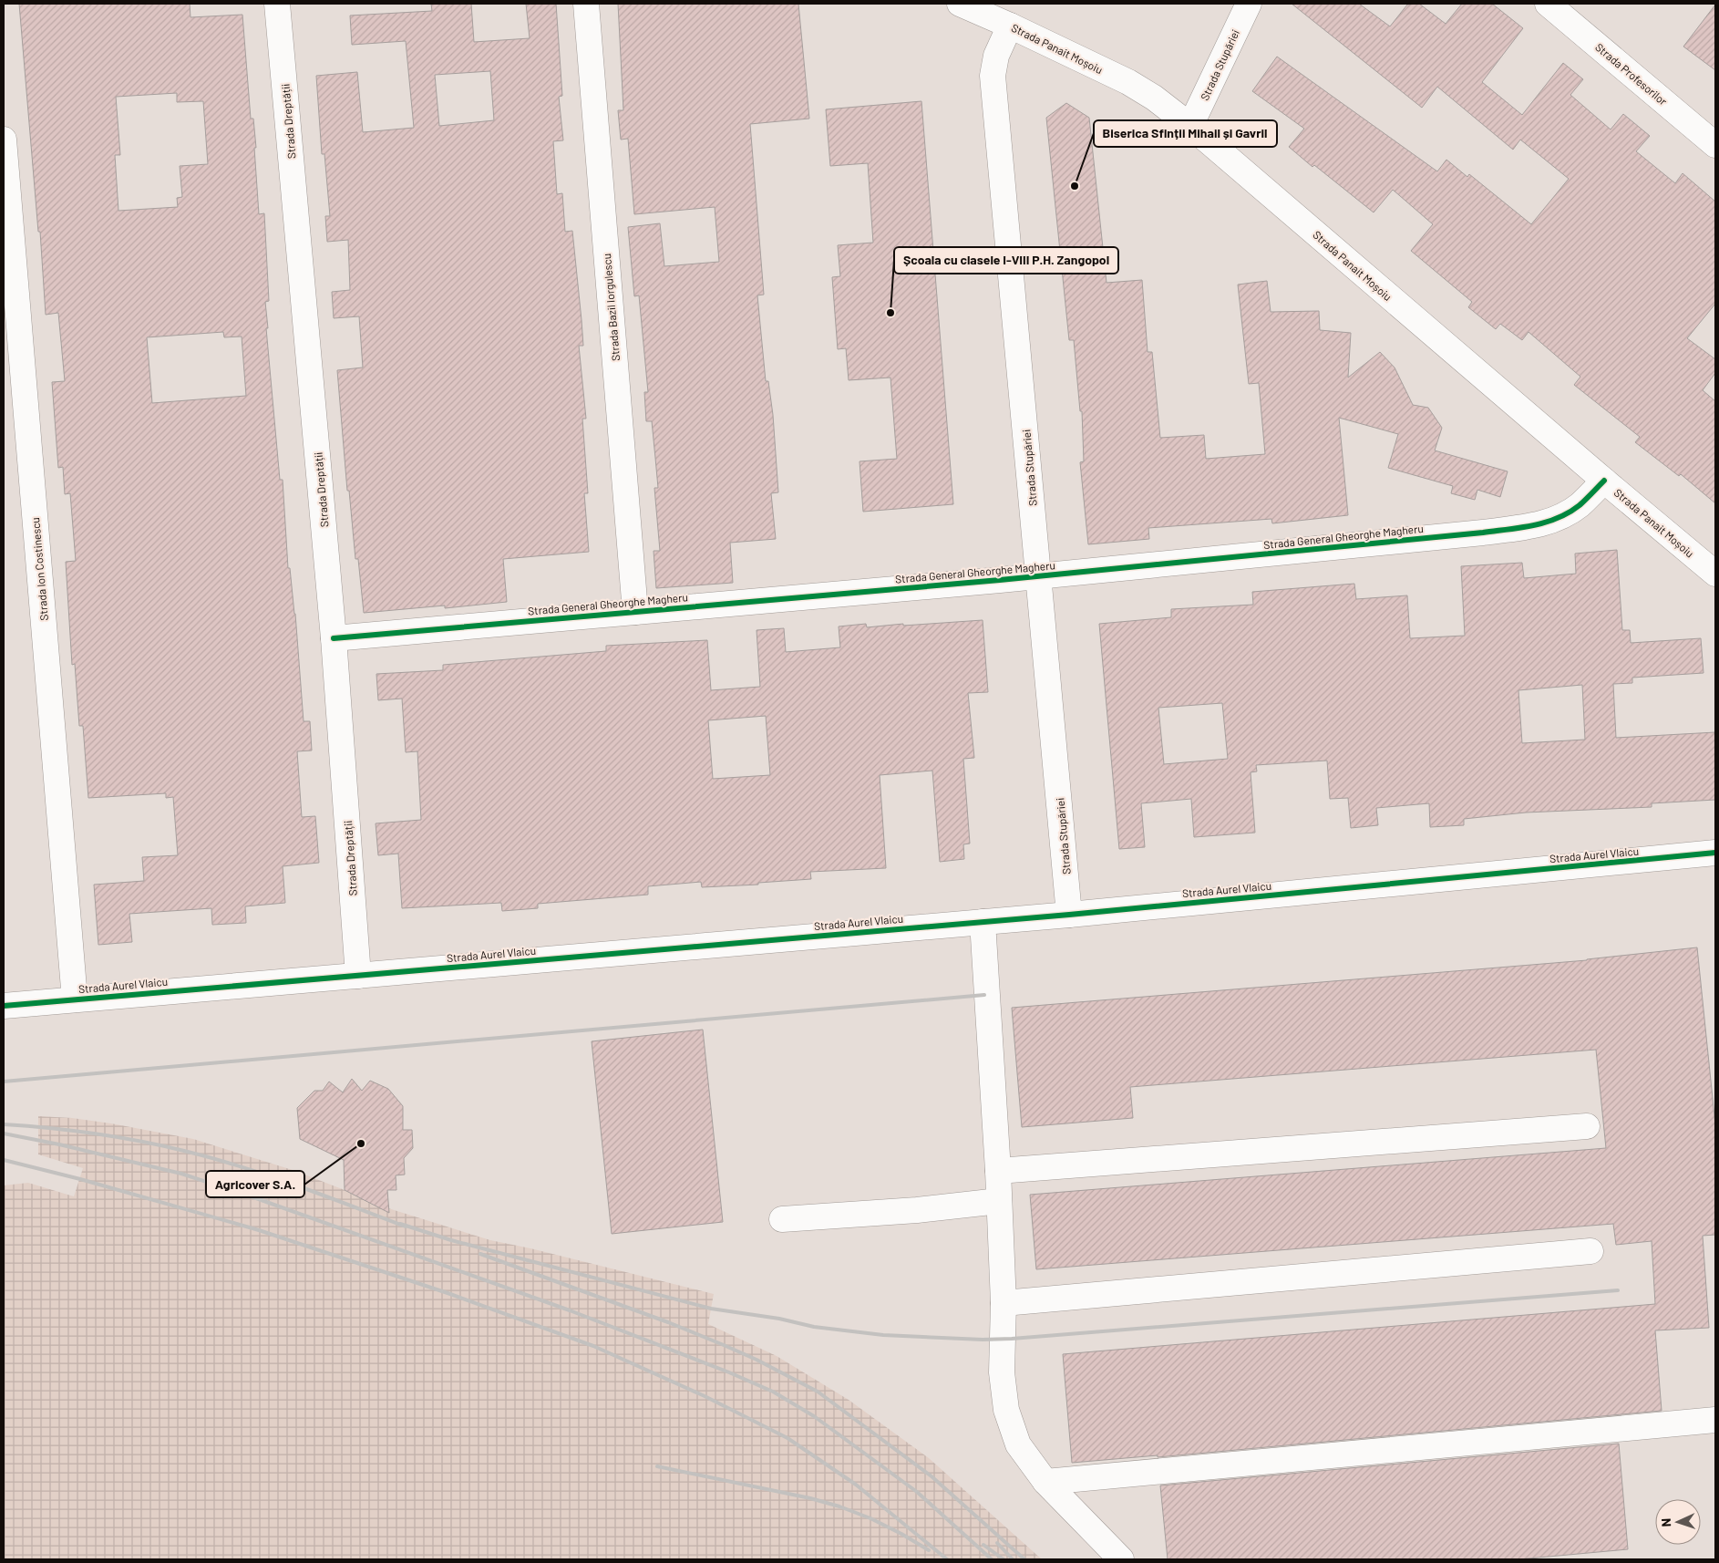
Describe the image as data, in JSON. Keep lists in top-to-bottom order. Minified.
{"streets":{"street":["Strada Panait Moșoiu","Strada Stupăriei","Strada Profesorilor","Strada Dreptății","Strada Bazil Iorgulescu","Strada General Gheorghe Magheru","Strada Ion Costinescu","Strada Aurel Vlaicu"]},"crossings":[["Strada Panait Moșoiu","Strada Stupăriei"],["Strada Panait Moșoiu","Strada General Gheorghe Magheru"],["Strada Stupăriei","Strada General Gheorghe Magheru"],["Strada Stupăriei","Strada Aurel Vlaicu"],["Strada Dreptății","Strada General Gheorghe Magheru"],["Strada Dreptății","Strada Aurel Vlaicu"],["Strada Bazil Iorgulescu","Strada General Gheorghe Magheru"],["Strada Ion Costinescu","Strada Aurel Vlaicu"]],"places":["Biserica Sfinții Mihail și Gavril","Școala cu clasele I-VIII P.H. Zangopol","Agricover S.A."],"north":"left"}
